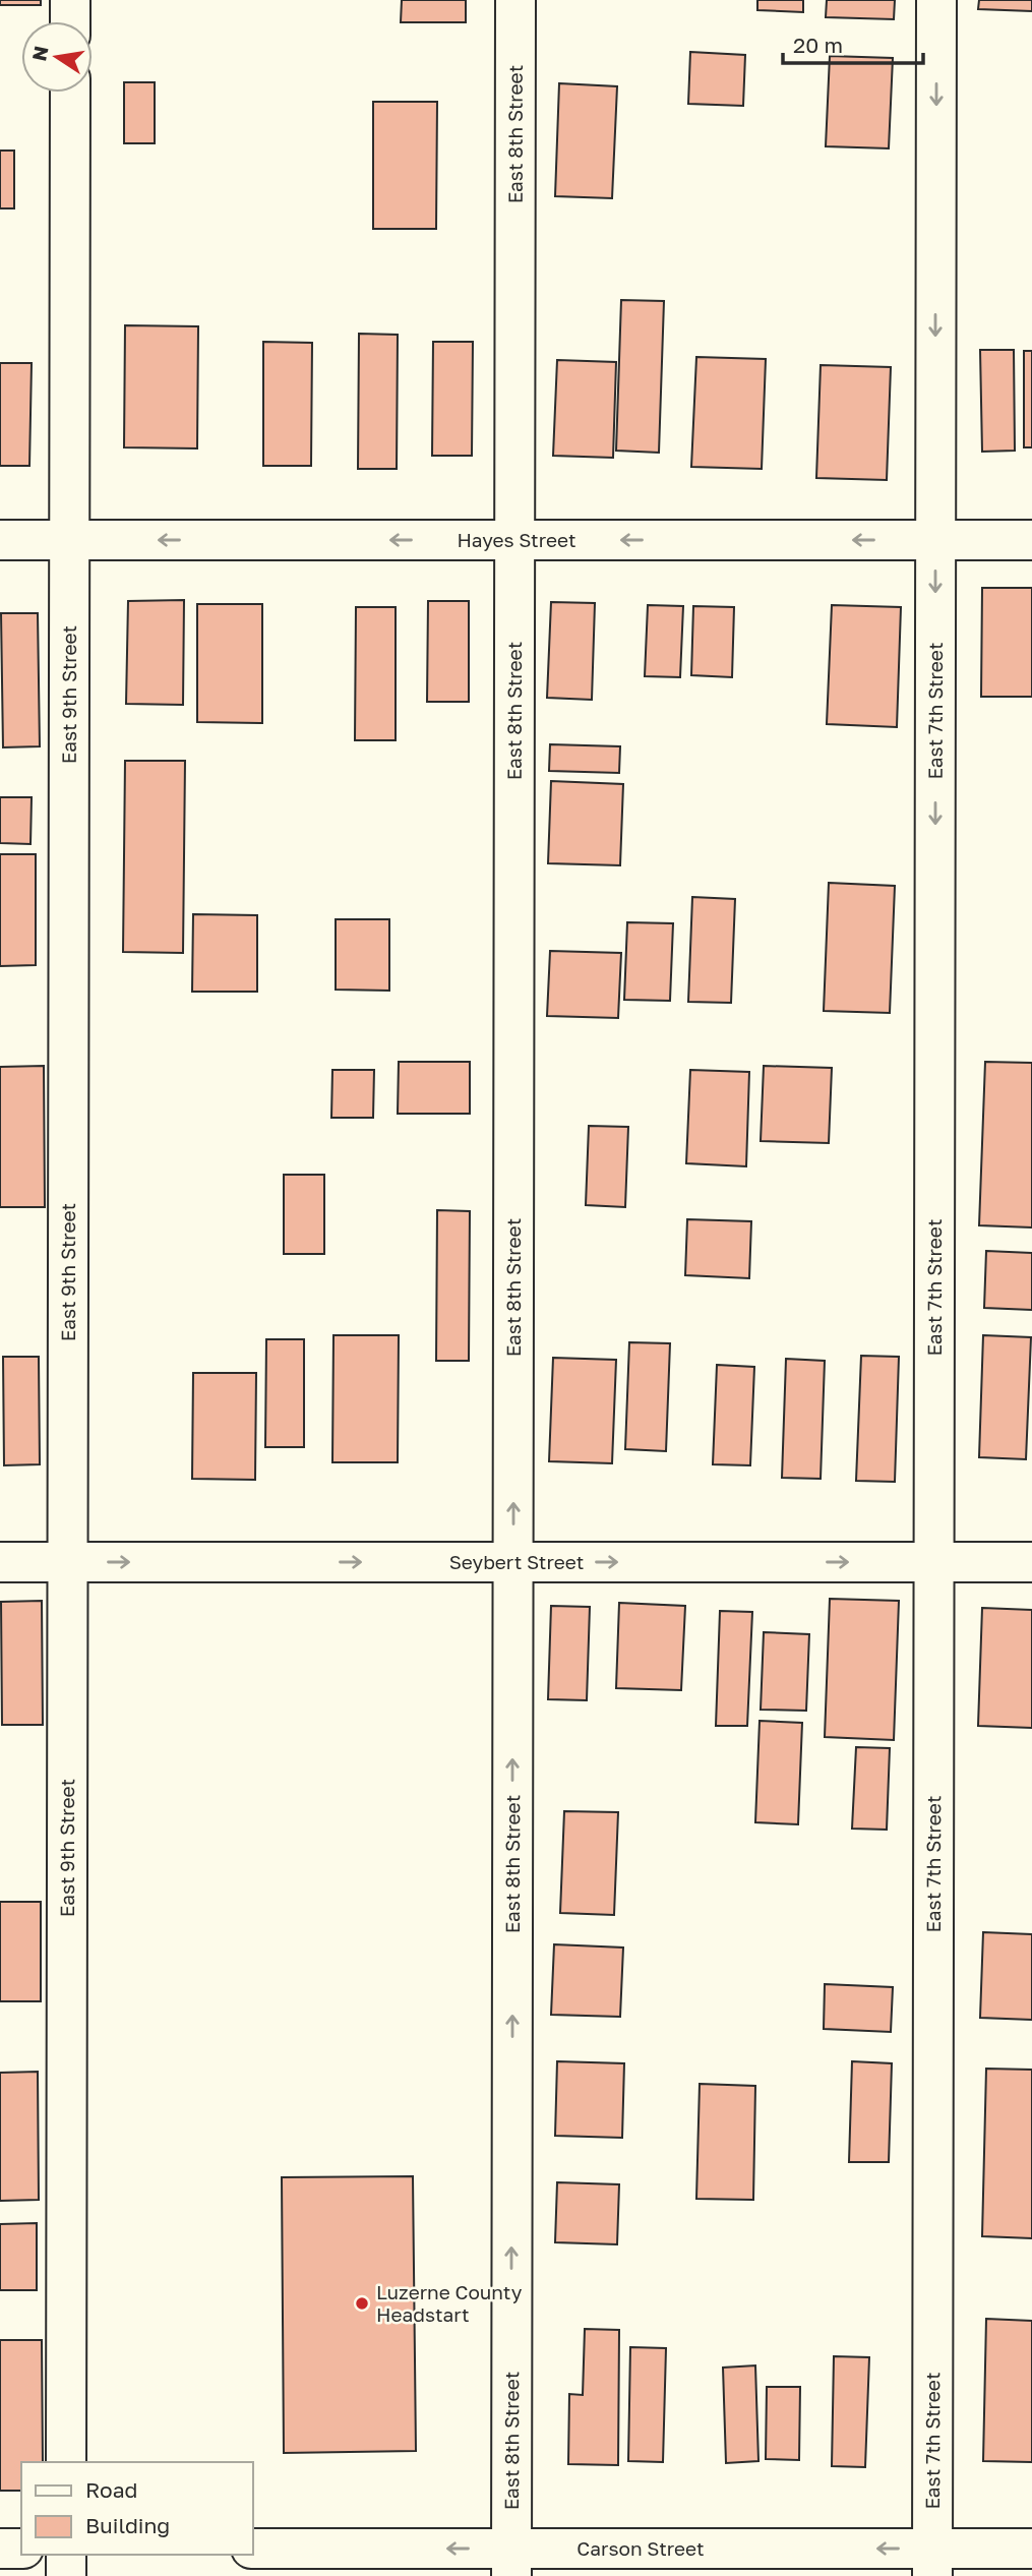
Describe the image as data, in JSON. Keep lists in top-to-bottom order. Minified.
{"streets":{"street":["East 8th Street","Hayes Street","East 9th Street","East 7th Street","Seybert Street","Carson Street"]},"crossings":[["East 8th Street","Hayes Street"],["East 8th Street","Seybert Street"],["East 8th Street","Carson Street"],["Hayes Street","East 9th Street"],["Hayes Street","East 7th Street"],["East 9th Street","Seybert Street"],["East 7th Street","Seybert Street"],["East 7th Street","Carson Street"]],"one_way":["East 8th Street","Hayes Street","East 7th Street","Seybert Street","Carson Street"],"places":["Luzerne County Headstart"],"legend":["Road","Building"],"scale_bar":"20 m","north":"left"}
